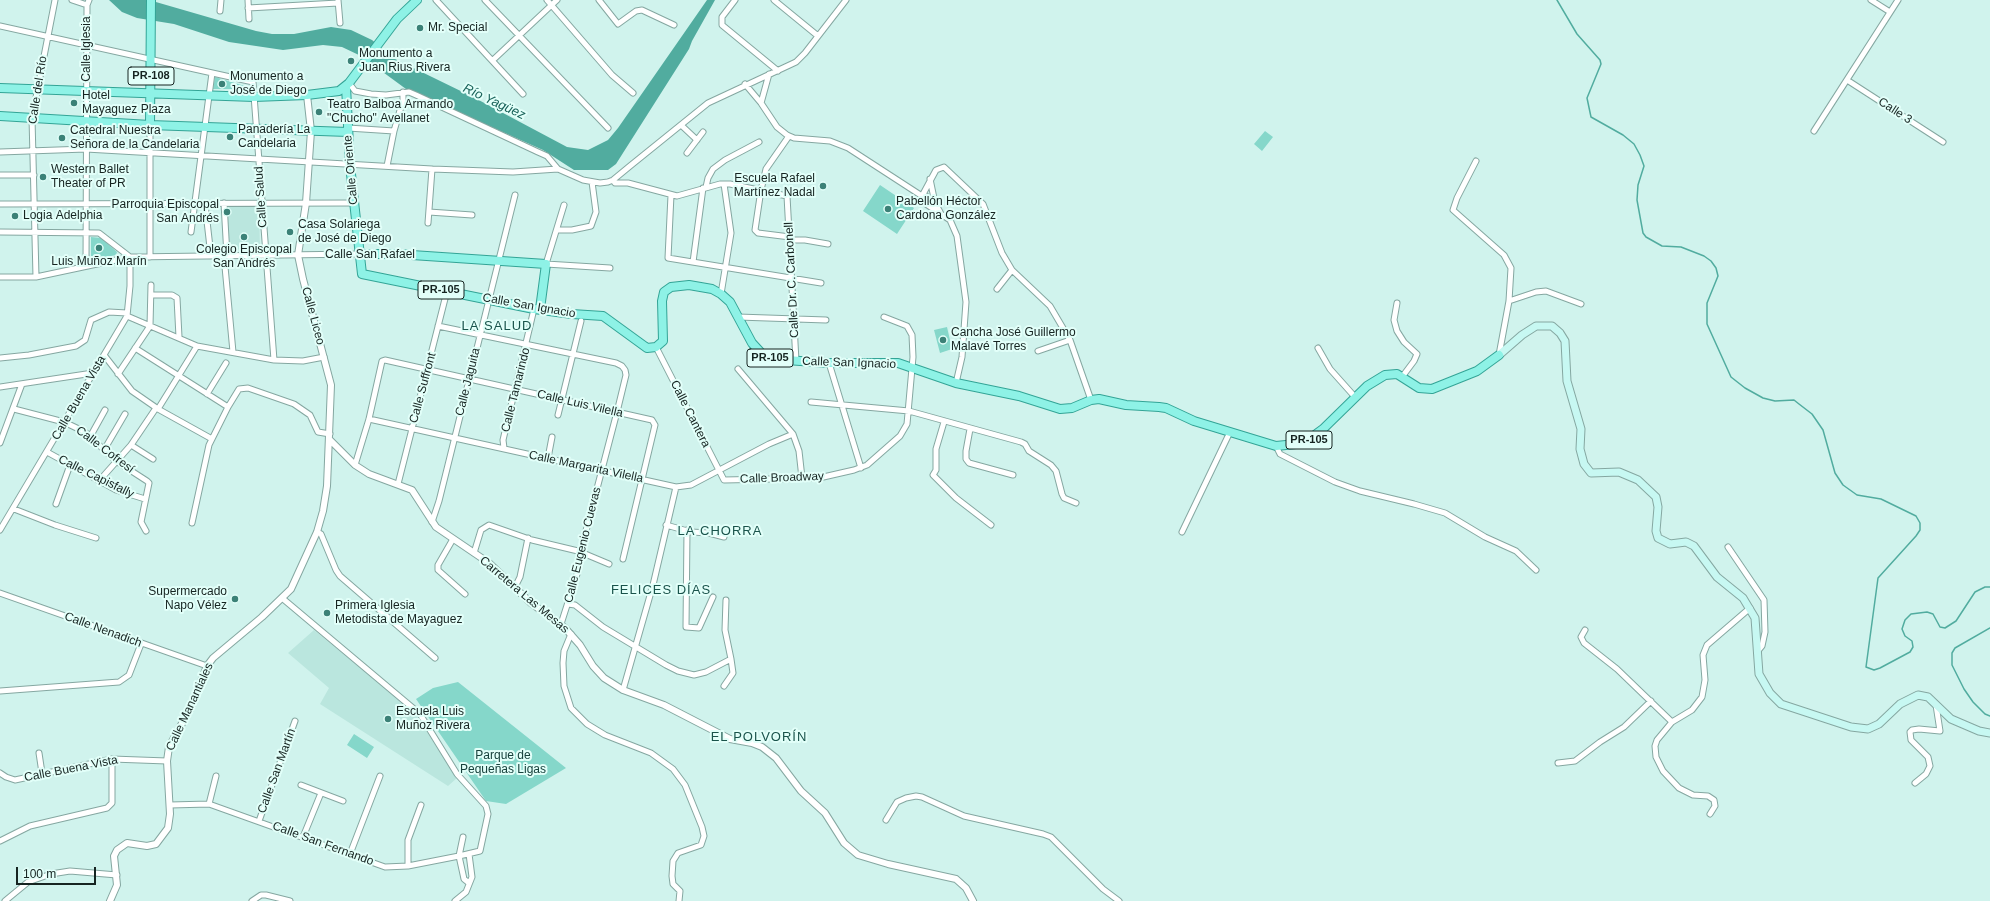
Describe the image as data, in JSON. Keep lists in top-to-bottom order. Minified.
{"streets":{"main road":["PR-108","Calle Oriente","Calle San Rafael","PR-105","Calle San Ignacio","Calle Tamarindo"],"street":["Calle Iglesia","Calle del Río","Calle 3","Calle Salud","Calle Dr. C. Carbonell","Calle Liceo","Calle Jaguita","Calle Suffront","Calle Buena Vista","Calle Luis Vilella","Calle Cantera","Calle Cofresí","Calle Margarita Vilella","Calle Capisfally","Calle Broadway","Calle Eugenio Cuevas","Carretera Las Mesas","Calle Nenadich","Calle Manantiales","Calle San Martín","Calle San Fernando"]},"crossings":[["Calle Iglesia","Calle San Rafael"],["Calle del Río","Calle San Rafael"],["Calle Oriente","Calle San Rafael"],["Calle Oriente","Calle San Ignacio"],["Calle Salud","Calle San Rafael"],["Calle San Rafael","Calle San Ignacio"],["Calle San Rafael","Calle Liceo"],["Calle San Rafael","Calle Jaguita"],["Calle San Rafael","Calle Tamarindo"],["Calle San Rafael","Calle Buena Vista"],["Calle Dr. C. Carbonell","Calle San Ignacio"],["PR-105","Calle San Ignacio"],["Calle San Ignacio","Calle Jaguita"],["Calle San Ignacio","Calle Suffront"],["Calle San Ignacio","Calle Tamarindo"],["Calle San Ignacio","Calle Cantera"],["Calle San Ignacio","Calle Broadway"],["Calle Liceo","Carretera Las Mesas"],["Calle Liceo","Calle Manantiales"],["Calle Jaguita","Calle Luis Vilella"],["Calle Jaguita","Calle Margarita Vilella"],["Calle Jaguita","Carretera Las Mesas"],["Calle Suffront","Calle Luis Vilella"],["Calle Suffront","Calle Margarita Vilella"],["Calle Suffront","Carretera Las Mesas"],["Calle Tamarindo","Calle Luis Vilella"],["Calle Tamarindo","Calle Margarita Vilella"],["Calle Buena Vista","Calle Cofresí"],["Calle Buena Vista","Calle Capisfally"],["Calle Buena Vista","Calle Manantiales"],["Calle Luis Vilella","Calle Margarita Vilella"],["Calle Luis Vilella","Calle Eugenio Cuevas"],["Calle Cantera","Calle Margarita Vilella"],["Calle Cantera","Calle Broadway"],["Calle Cofresí","Calle Capisfally"],["Calle Margarita Vilella","Calle Eugenio Cuevas"],["Calle Eugenio Cuevas","Carretera Las Mesas"],["Carretera Las Mesas","Calle Manantiales"],["Calle Nenadich","Calle Manantiales"],["Calle Manantiales","Calle San Fernando"],["Calle San Martín","Calle San Fernando"]],"districts":["LA SALUD","LA CHORRA","FELICES DÍAS","EL POLVORÍN"],"water":["Río Yagüez"],"parks":["Parque de Pequeñas Ligas"],"places":["Mr. Special","Monumento a Juan Rius Rivera","Monumento a José de Diego","Hotel Mayaguez Plaza","Teatro Balboa Armando \"Chucho\" Avellanet","Panadería La Candelaria","Catedral Nuestra Señora de la Candelaria","Western Ballet Theater of PR","Escuela Rafael Martínez Nadal","Pabellón Héctor Cardona González","Parroquia Episcopal San Andrés","Logia Adelphia","Casa Solariega de José de Diego","Colegio Episcopal San Andrés","Luis Muñoz Marín","Cancha José Guillermo Malavé Torres","Supermercado Napo Vélez","Primera Iglesia Metodista de Mayaguez","Escuela Luis Muñoz Rivera"],"scale_bar":"100 m"}
